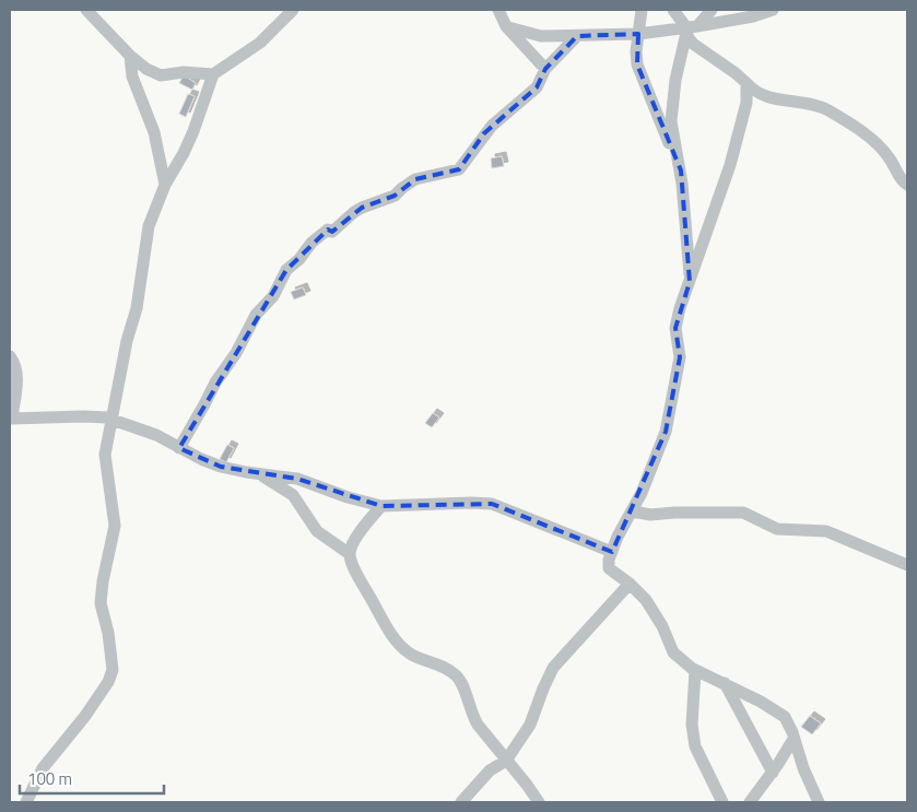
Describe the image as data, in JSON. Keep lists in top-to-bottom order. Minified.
{"scale_bar":"100 m"}
